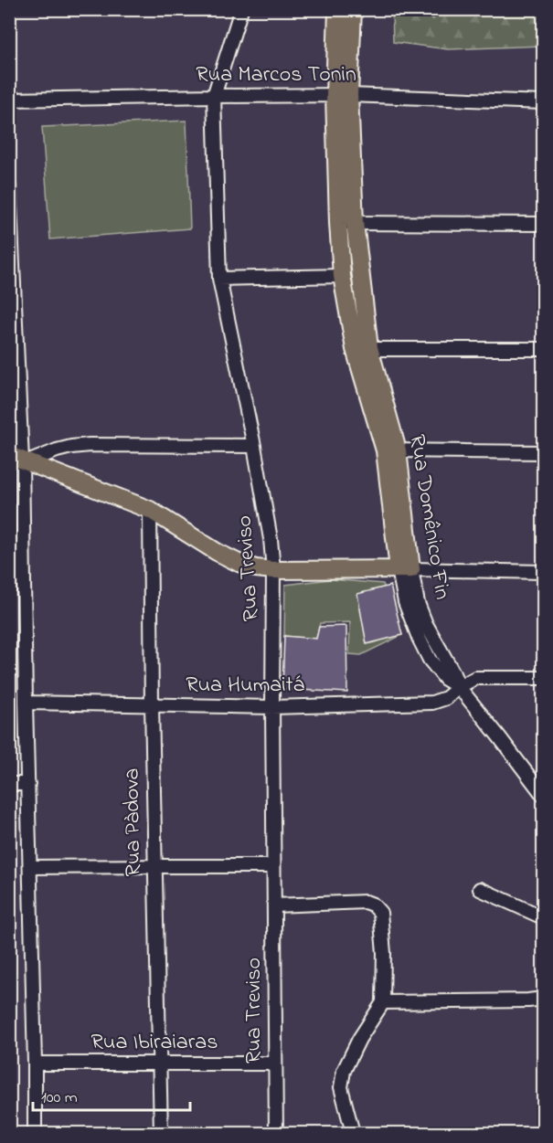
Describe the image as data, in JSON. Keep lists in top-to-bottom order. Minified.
{"streets":{"main road":["Rua Domênico Fin"],"street":["Rua Marcos Tonin","Rua Treviso","Rua Humaitá","Rua Pàdova","Rua Ibiraiaras"]},"crossings":[["Rua Marcos Tonin","Rua Domênico Fin"],["Rua Marcos Tonin","Rua Treviso"],["Rua Domênico Fin","Rua Humaitá"],["Rua Treviso","Rua Humaitá"],["Rua Treviso","Rua Ibiraiaras"],["Rua Humaitá","Rua Pàdova"],["Rua Pàdova","Rua Ibiraiaras"]],"scale_bar":"100 m"}
